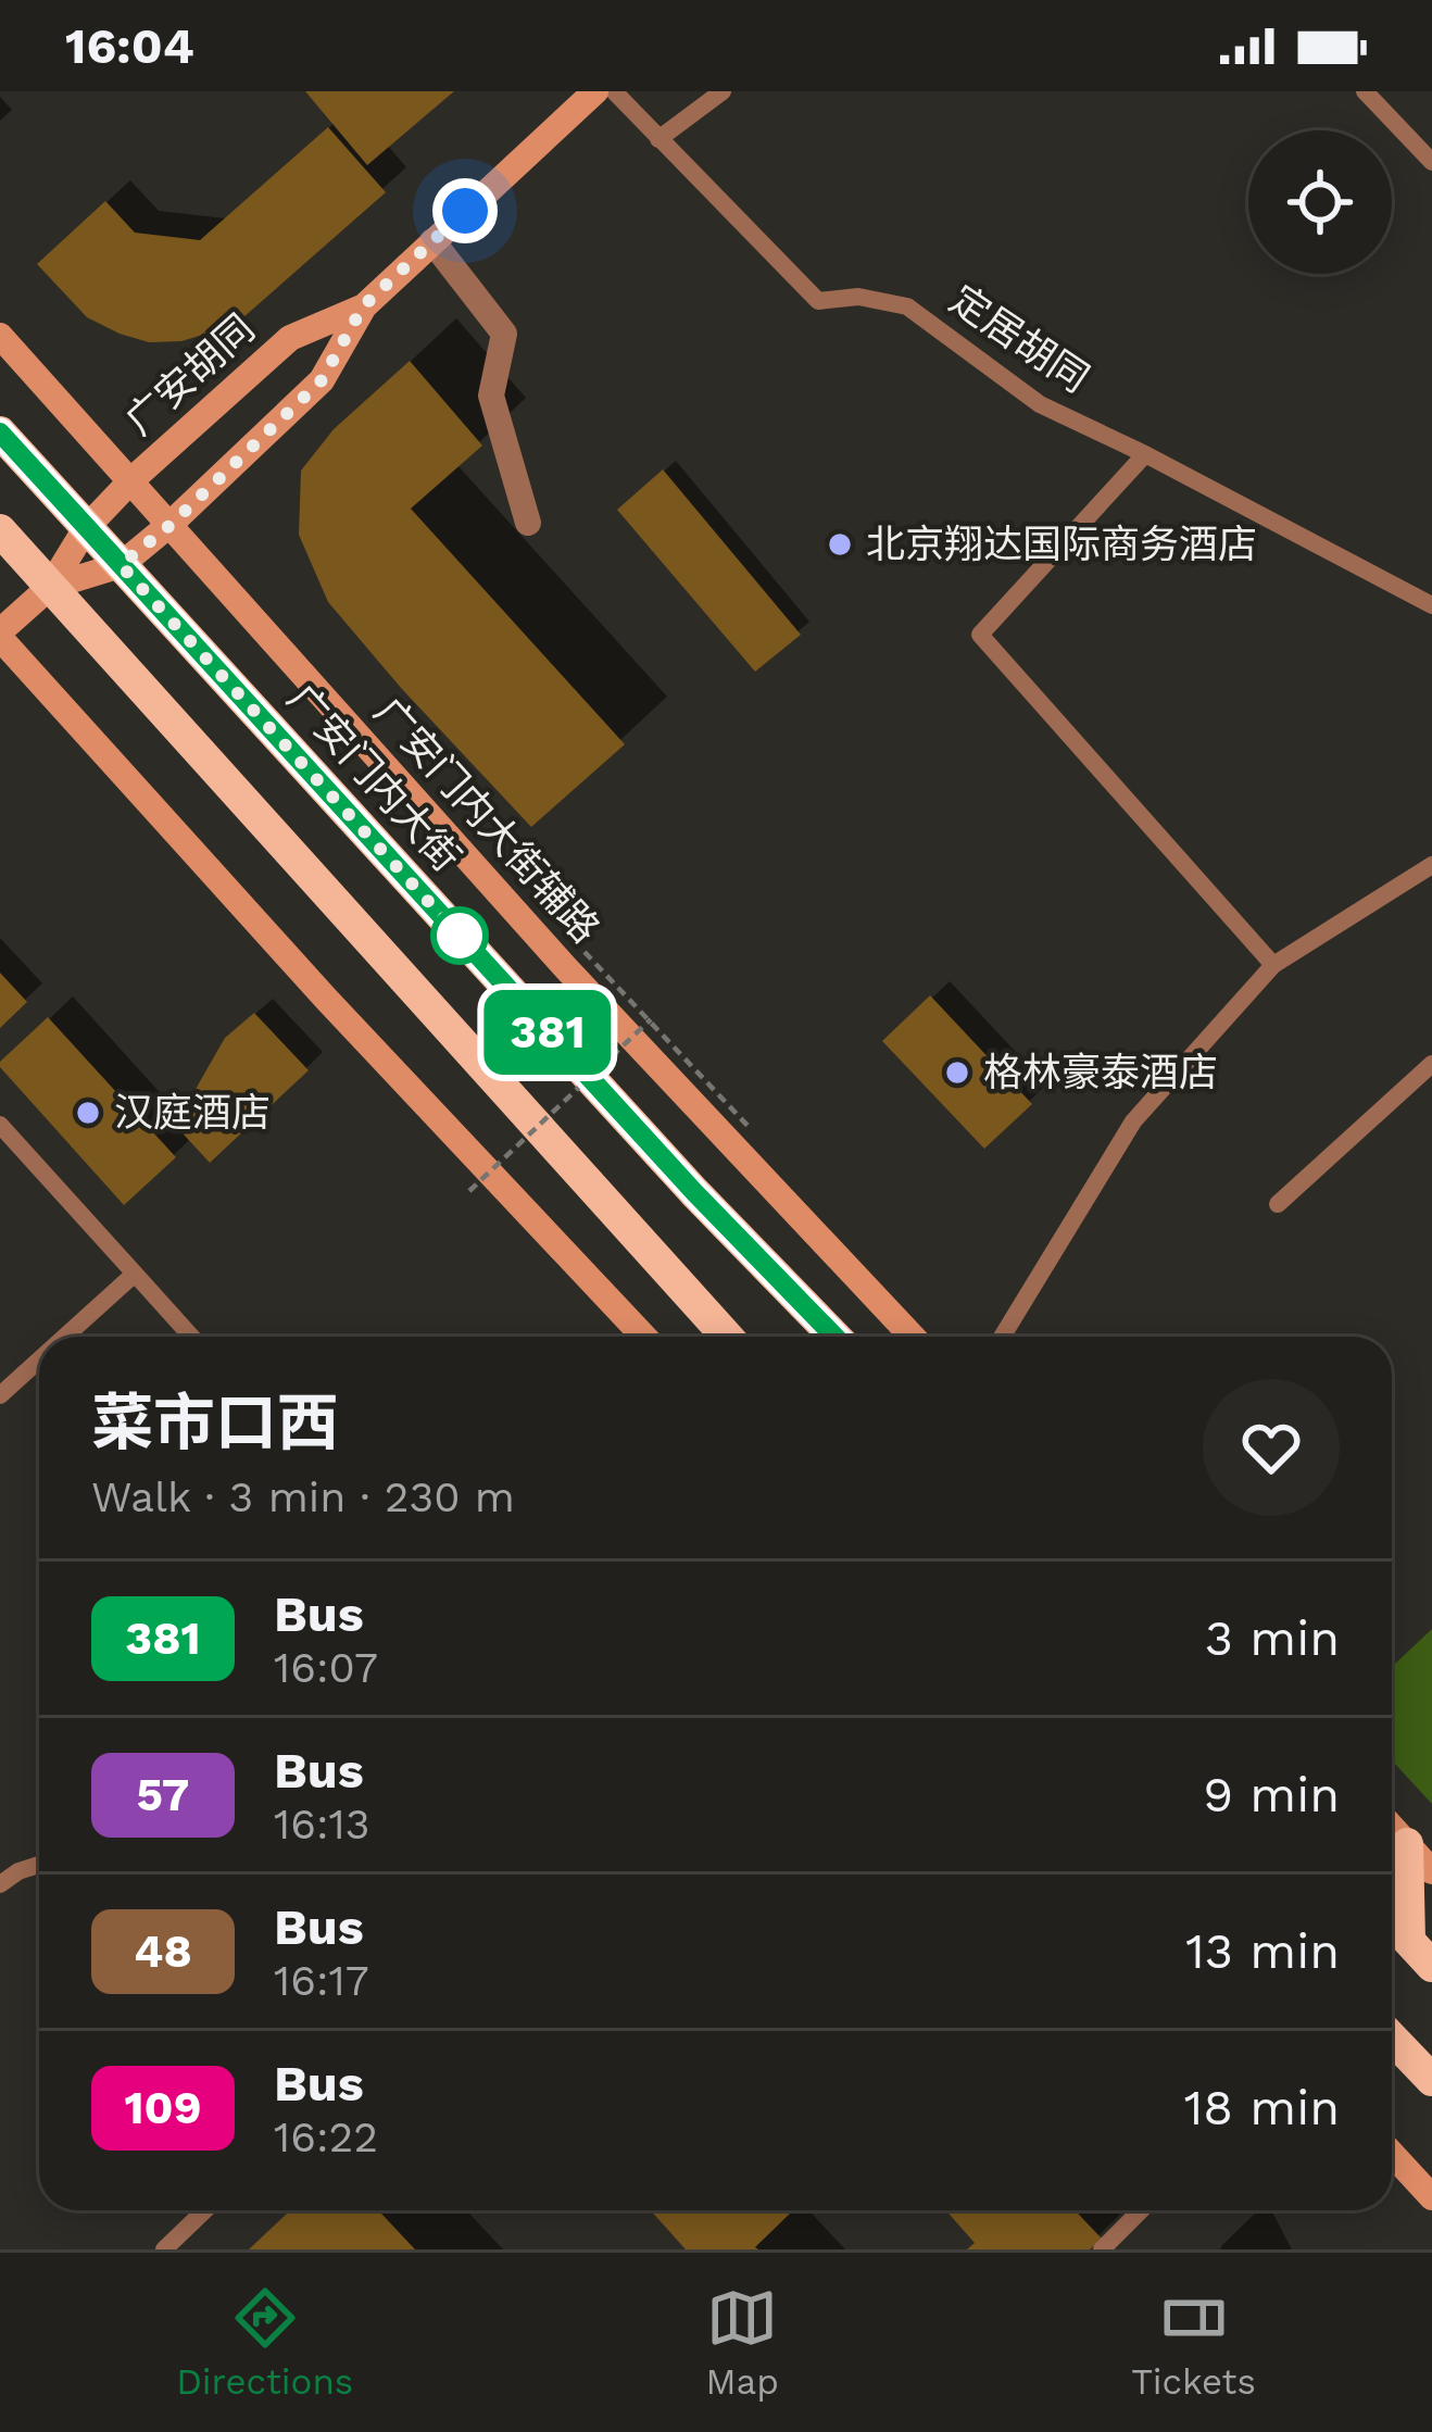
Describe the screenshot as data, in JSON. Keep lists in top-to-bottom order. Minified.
{"streets":{"main road":["广安门内大街"],"street":["广安胡同","广安门内大街辅路"],"lane":["定居胡同"]},"crossings":[["广安胡同","广安门内大街"],["广安胡同","广安门内大街辅路"]],"places":["北京翔达国际商务酒店","格林豪泰酒店","汉庭酒店"],"lines":["bus line 381"],"page":{"status":"16:04","on_map":"381","heading":["菜市口西","Walk · 3 min · 230 m"],"list":[{"mark":"381","name":"Bus","note":"16:07","value":"3 min"},{"mark":"57","name":"Bus","note":"16:13","value":"9 min"},{"mark":"48","name":"Bus","note":"16:17","value":"13 min"},{"mark":"109","name":"Bus","note":"16:22","value":"18 min"}],"tabs":["Directions","Map","Tickets"]}}
